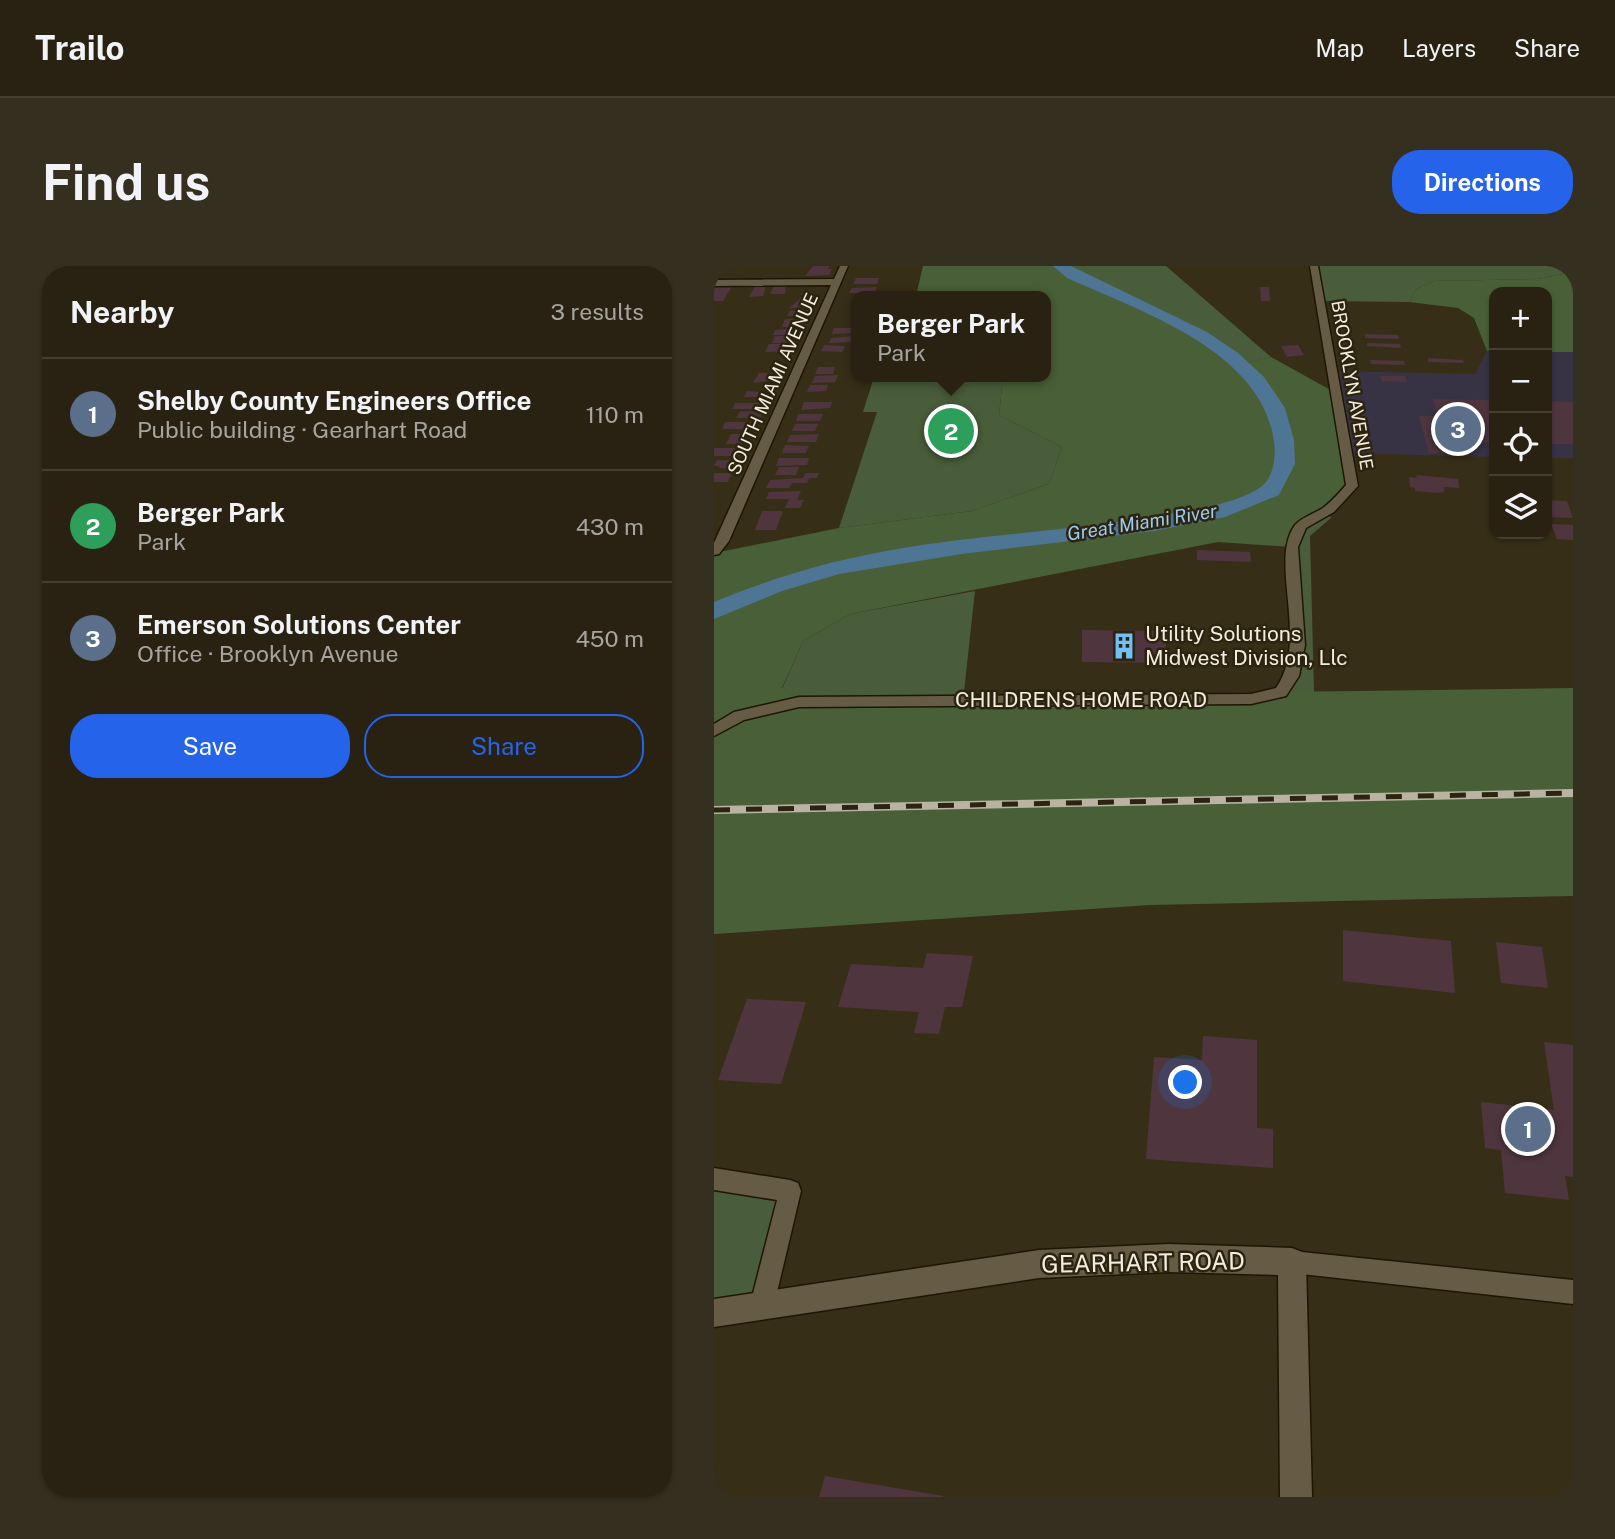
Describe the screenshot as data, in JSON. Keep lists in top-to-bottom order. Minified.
{"streets":{"street":["SOUTH MIAMI AVENUE","BROOKLYN AVENUE","CHILDRENS HOME ROAD","GEARHART ROAD"]},"crossings":[["BROOKLYN AVENUE","CHILDRENS HOME ROAD"]],"water":["Great Miami River"],"places":{"building":["Utility Solutions Midwest Division, Llc"]},"page":{"header":"Trailo","nav":["Map","Layers","Share"],"buttons":["Directions",["Save","Share"]],"title":"Find us","heading":["Nearby","3 results"],"map_buttons":["+","−"],"popup":["Berger Park","Park"],"list":[{"mark":"1","name":"Shelby County Engineers Office","note":"Public building · Gearhart Road","value":"110 m"},{"mark":"2","name":"Berger Park","note":"Park","value":"430 m"},{"mark":"3","name":"Emerson Solutions Center","note":"Office · Brooklyn Avenue","value":"450 m"}],"pins":["3","2","1"]}}
